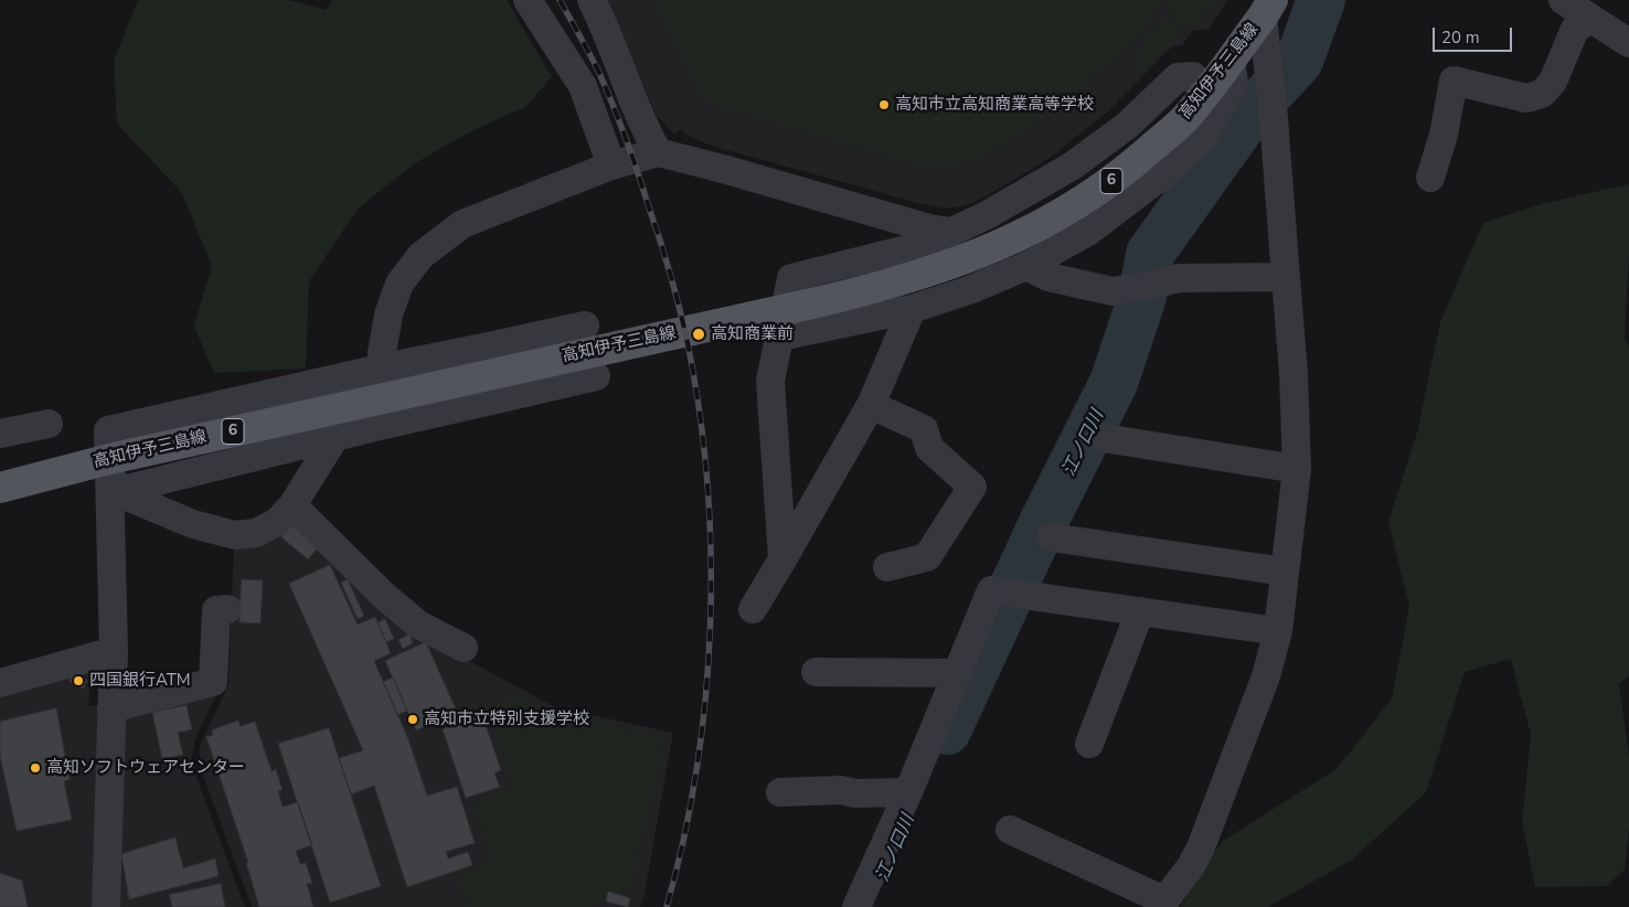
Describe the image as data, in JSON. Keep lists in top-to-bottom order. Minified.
{"streets":{"main road":["高知伊予三島線","6"]},"water":["江ノ口川"],"places":["高知市立高知商業高等学校","高知商業前","四国銀行ATM","高知市立特別支援学校","高知ソフトウェアセンター"],"scale_bar":"20 m"}
